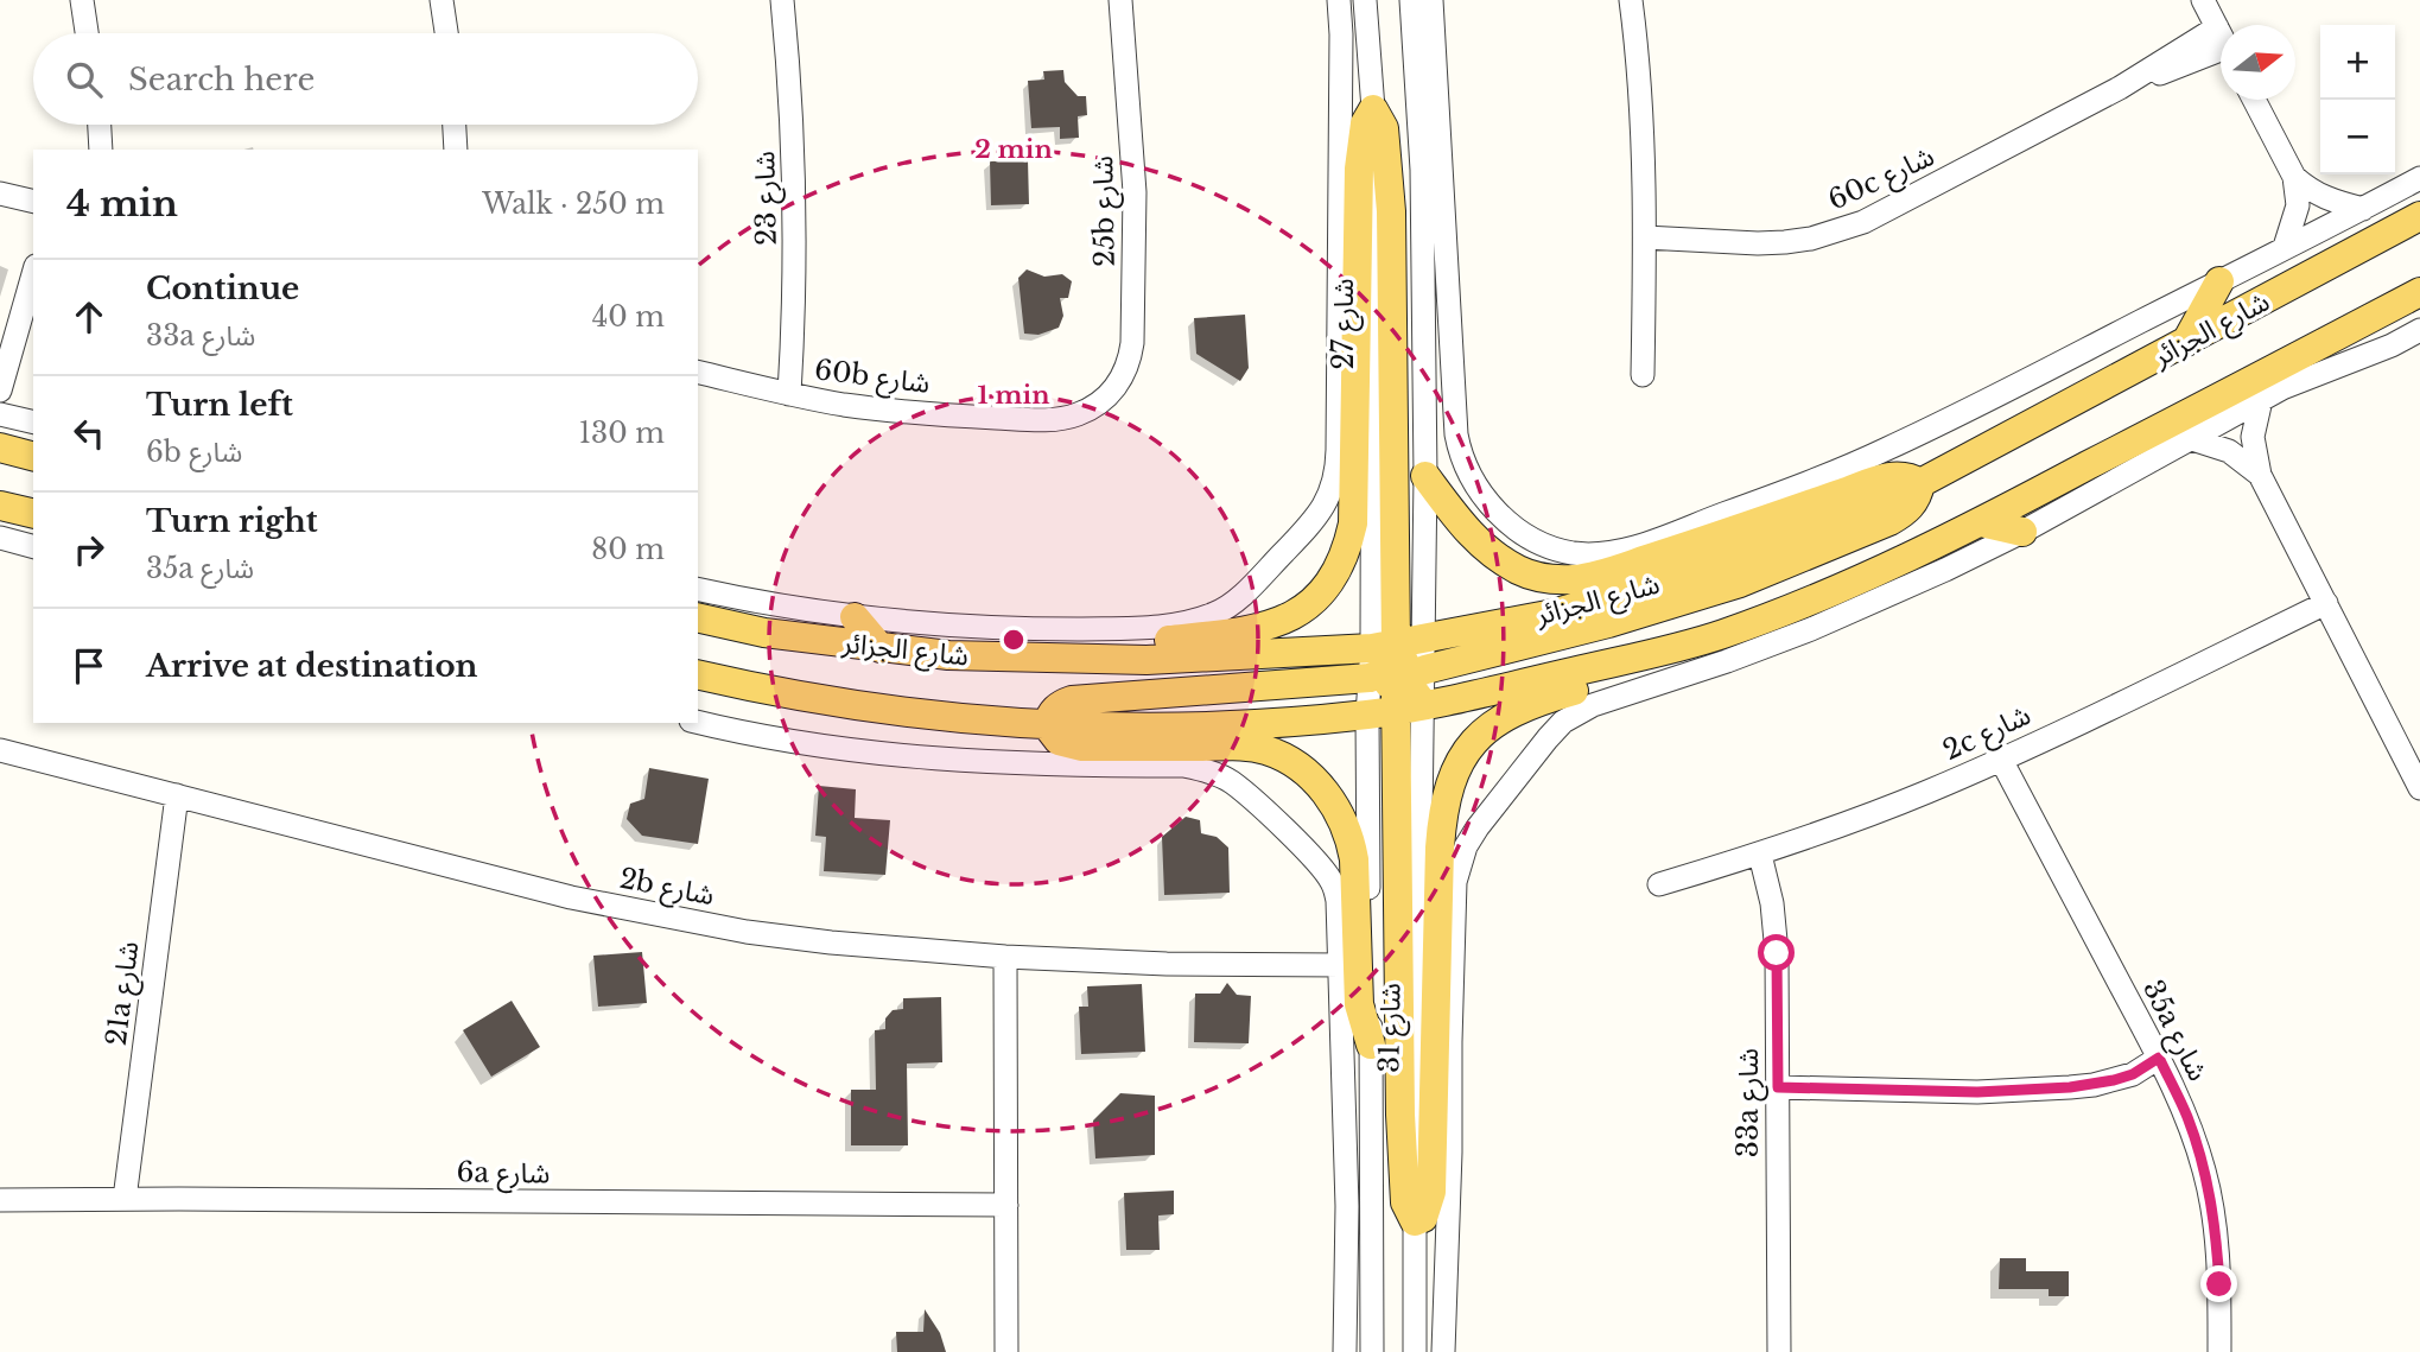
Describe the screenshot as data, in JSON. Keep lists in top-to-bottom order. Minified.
{"streets":{"main road":["شارع الجزائر"],"street":["60c شارع","شارع 23","25b شارع","60b شارع","2c شارع","2b شارع","21a شارع","شارع 31","35a شارع","33a شارع","6a شارع"]},"crossings":[["شارع 23","60b شارع"],["25b شارع","60b شارع"],["2c شارع","35a شارع"],["2c شارع","33a شارع"],["2b شارع","21a شارع"],["21a شارع","6a شارع"]],"north":"right","page":{"map_buttons":["+","−"],"search":"Search here","heading":["4 min","Walk · 250 m"],"list":[["Continue","33a شارع","40 m"],["Turn left","6b شارع","130 m"],["Turn right","35a شارع","80 m"],"Arrive at destination"]},"rings":["2 min","1 min"]}
